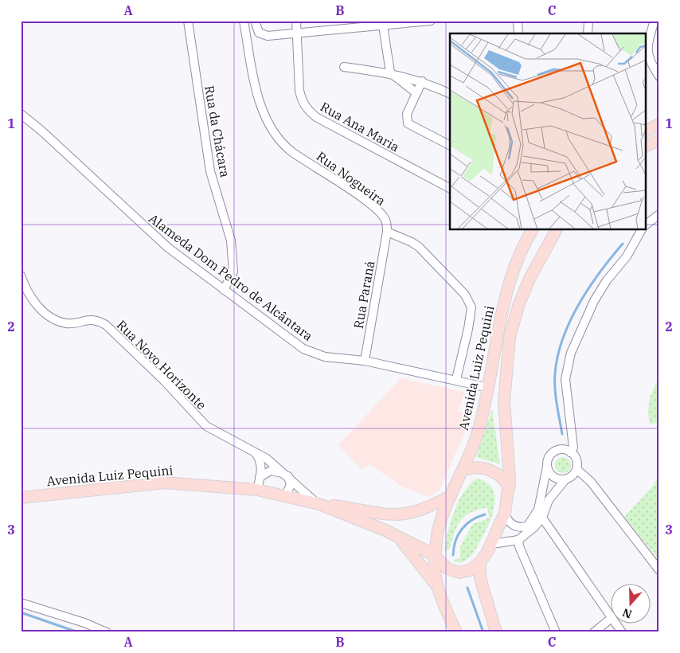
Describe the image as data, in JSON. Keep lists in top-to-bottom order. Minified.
{"streets":{"main road":["Avenida Luiz Pequini"],"street":["Rua Ana Maria","Rua da Chácara","Rua Nogueira","Alameda Dom Pedro de Alcântara","Rua Paraná","Rua Novo Horizonte"]},"crossings":[["Rua da Chácara","Alameda Dom Pedro de Alcântara"],["Rua Nogueira","Rua Paraná"],["Alameda Dom Pedro de Alcântara","Rua Paraná"],["Alameda Dom Pedro de Alcântara","Avenida Luiz Pequini"],["Rua Novo Horizonte","Avenida Luiz Pequini"]],"north":"bottom","grid":{"columns":["A","B","C"],"rows":["1","2","3"]}}
